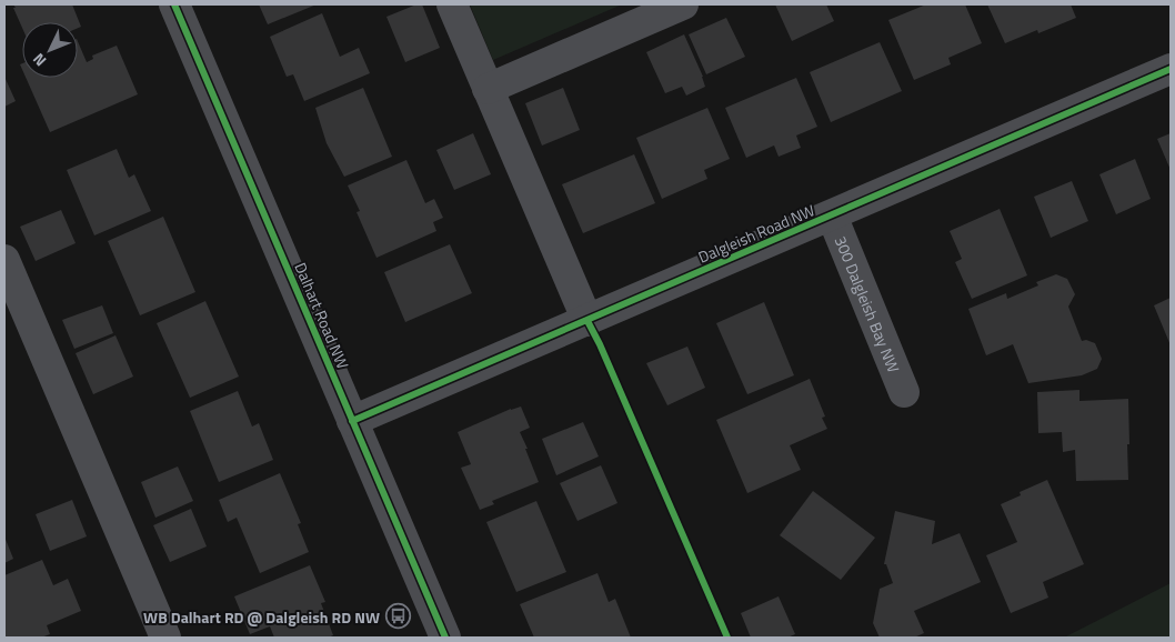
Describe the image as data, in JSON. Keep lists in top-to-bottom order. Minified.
{"streets":{"street":["Dalgleish Road NW","300 Dalgleish Bay NW","Dalhart Road NW"]},"crossings":[["Dalgleish Road NW","300 Dalgleish Bay NW"],["Dalgleish Road NW","Dalhart Road NW"]],"places":{"bus stop":["WB Dalhart RD @ Dalgleish RD NW"]},"north":"bottom left"}
